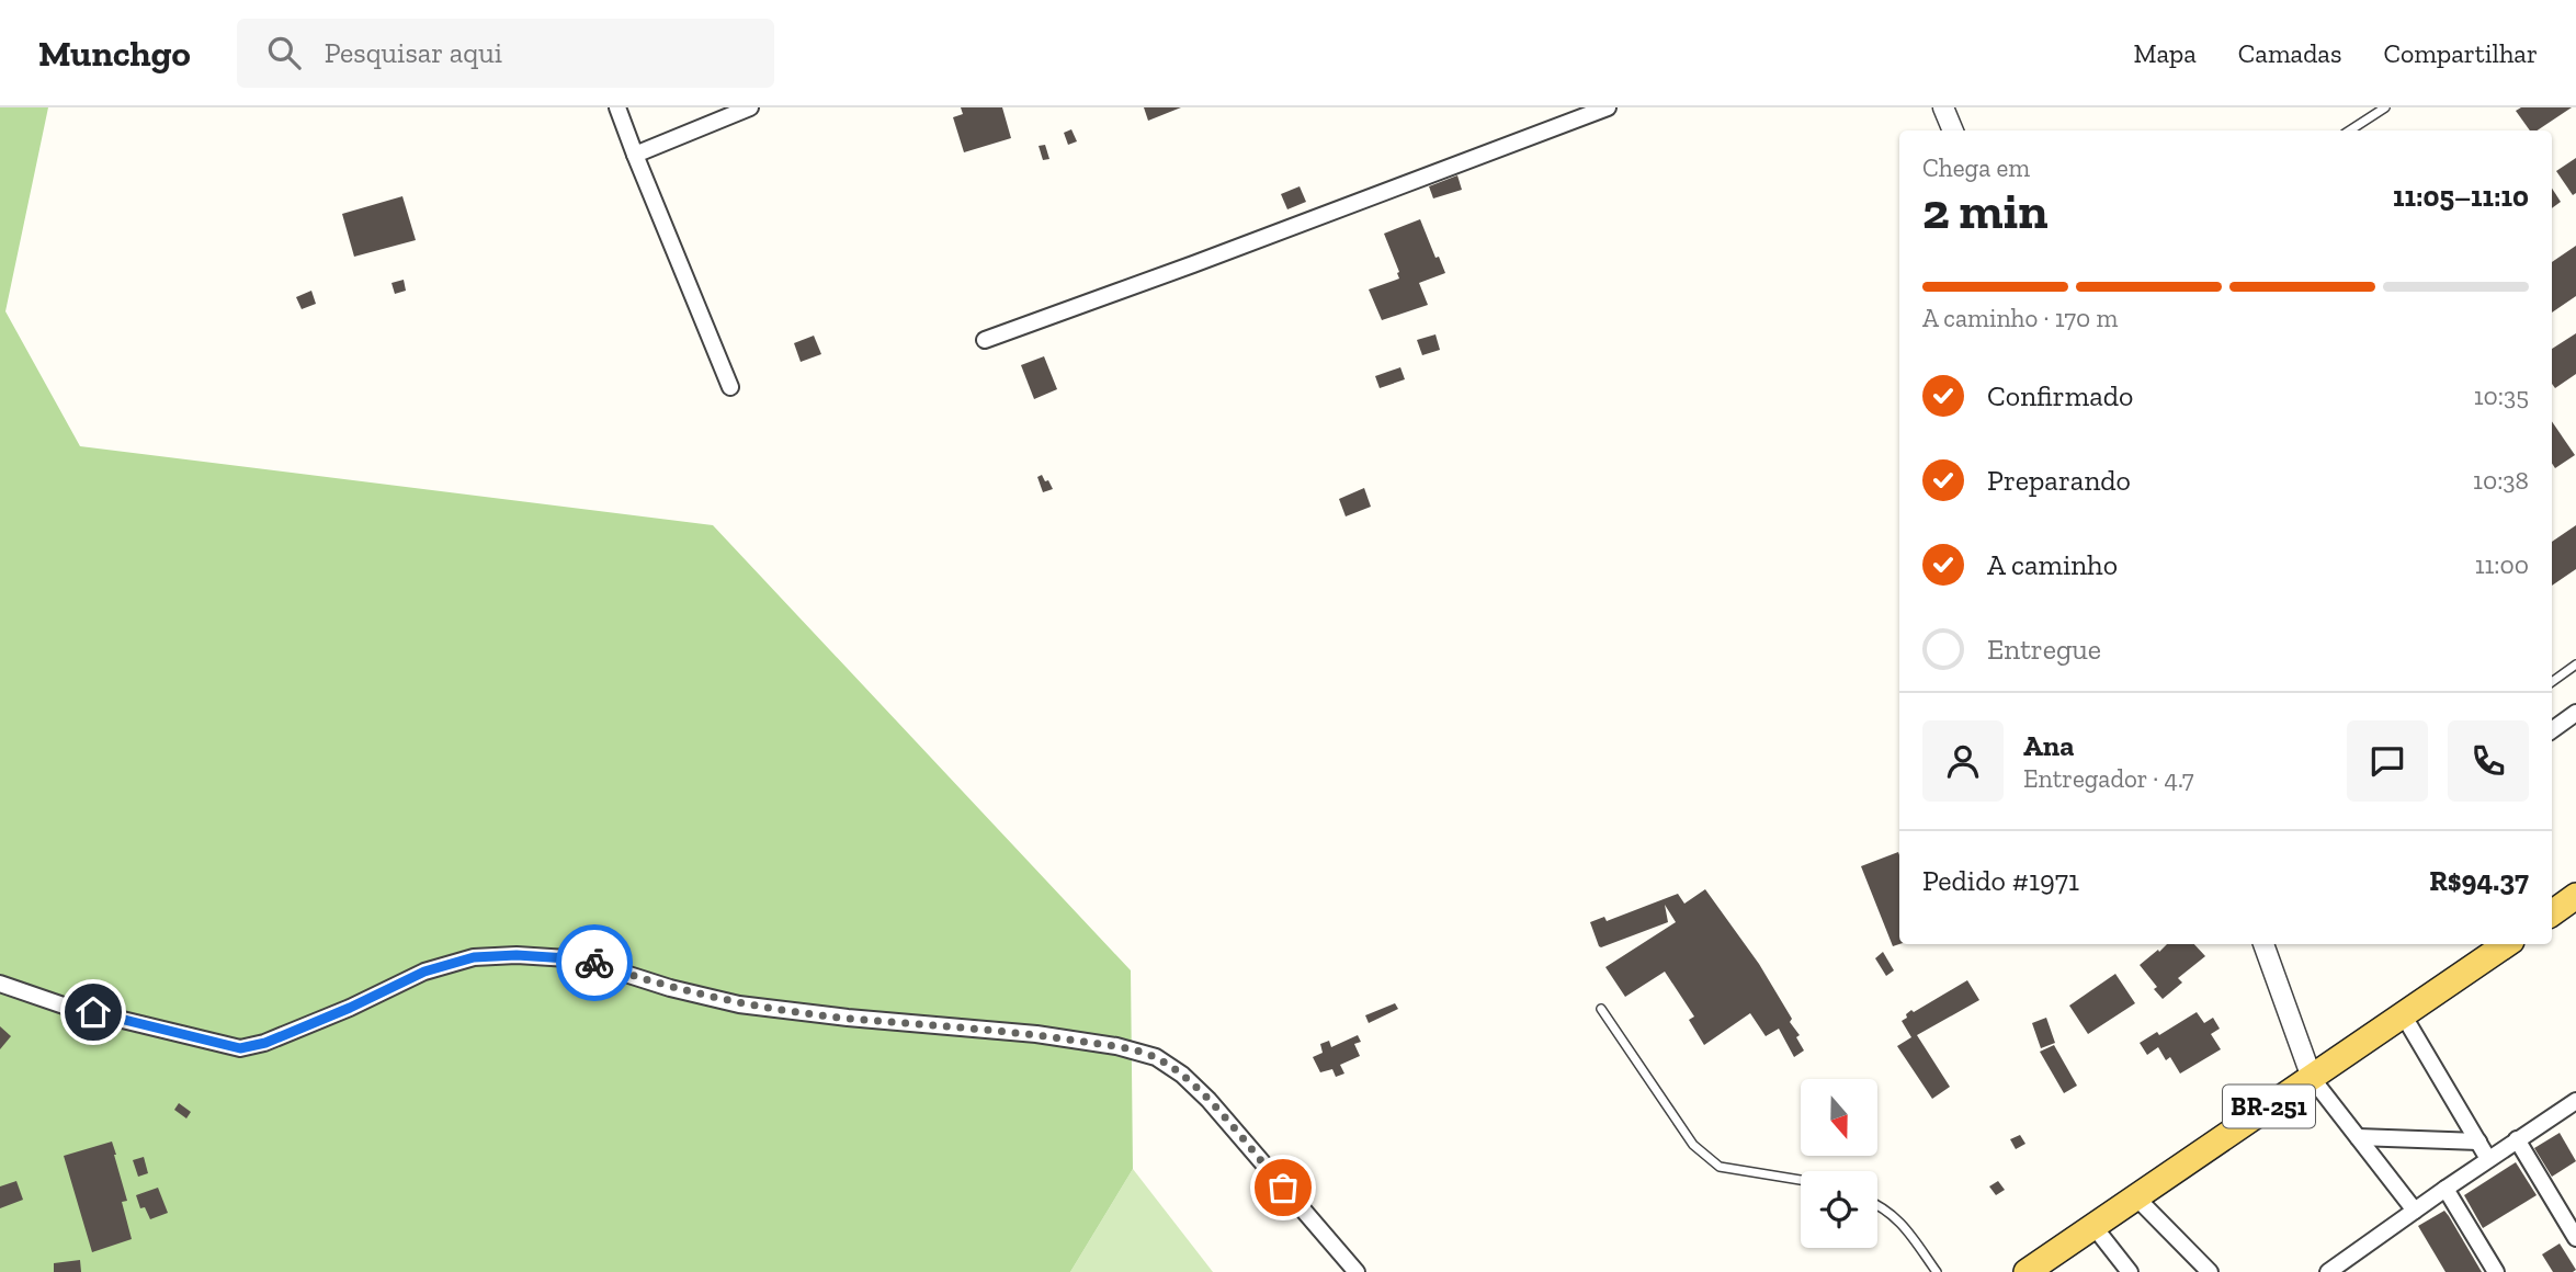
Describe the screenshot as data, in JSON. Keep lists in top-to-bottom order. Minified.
{"streets":{"main road":["BR-251"]},"north":"bottom","page":{"header":"Munchgo","search":"Pesquisar aqui","nav":["Mapa","Camadas","Compartilhar"],"heading":["2 min","Chega em","11:05–11:10"],"panel":["Ana","Entregador · 4.7","Pedido #1971","R$94.37"],"bar":"A caminho · 170 m","list":[["Confirmado","10:35"],["Preparando","10:38"],["A caminho","11:00"],"Entregue"]}}
